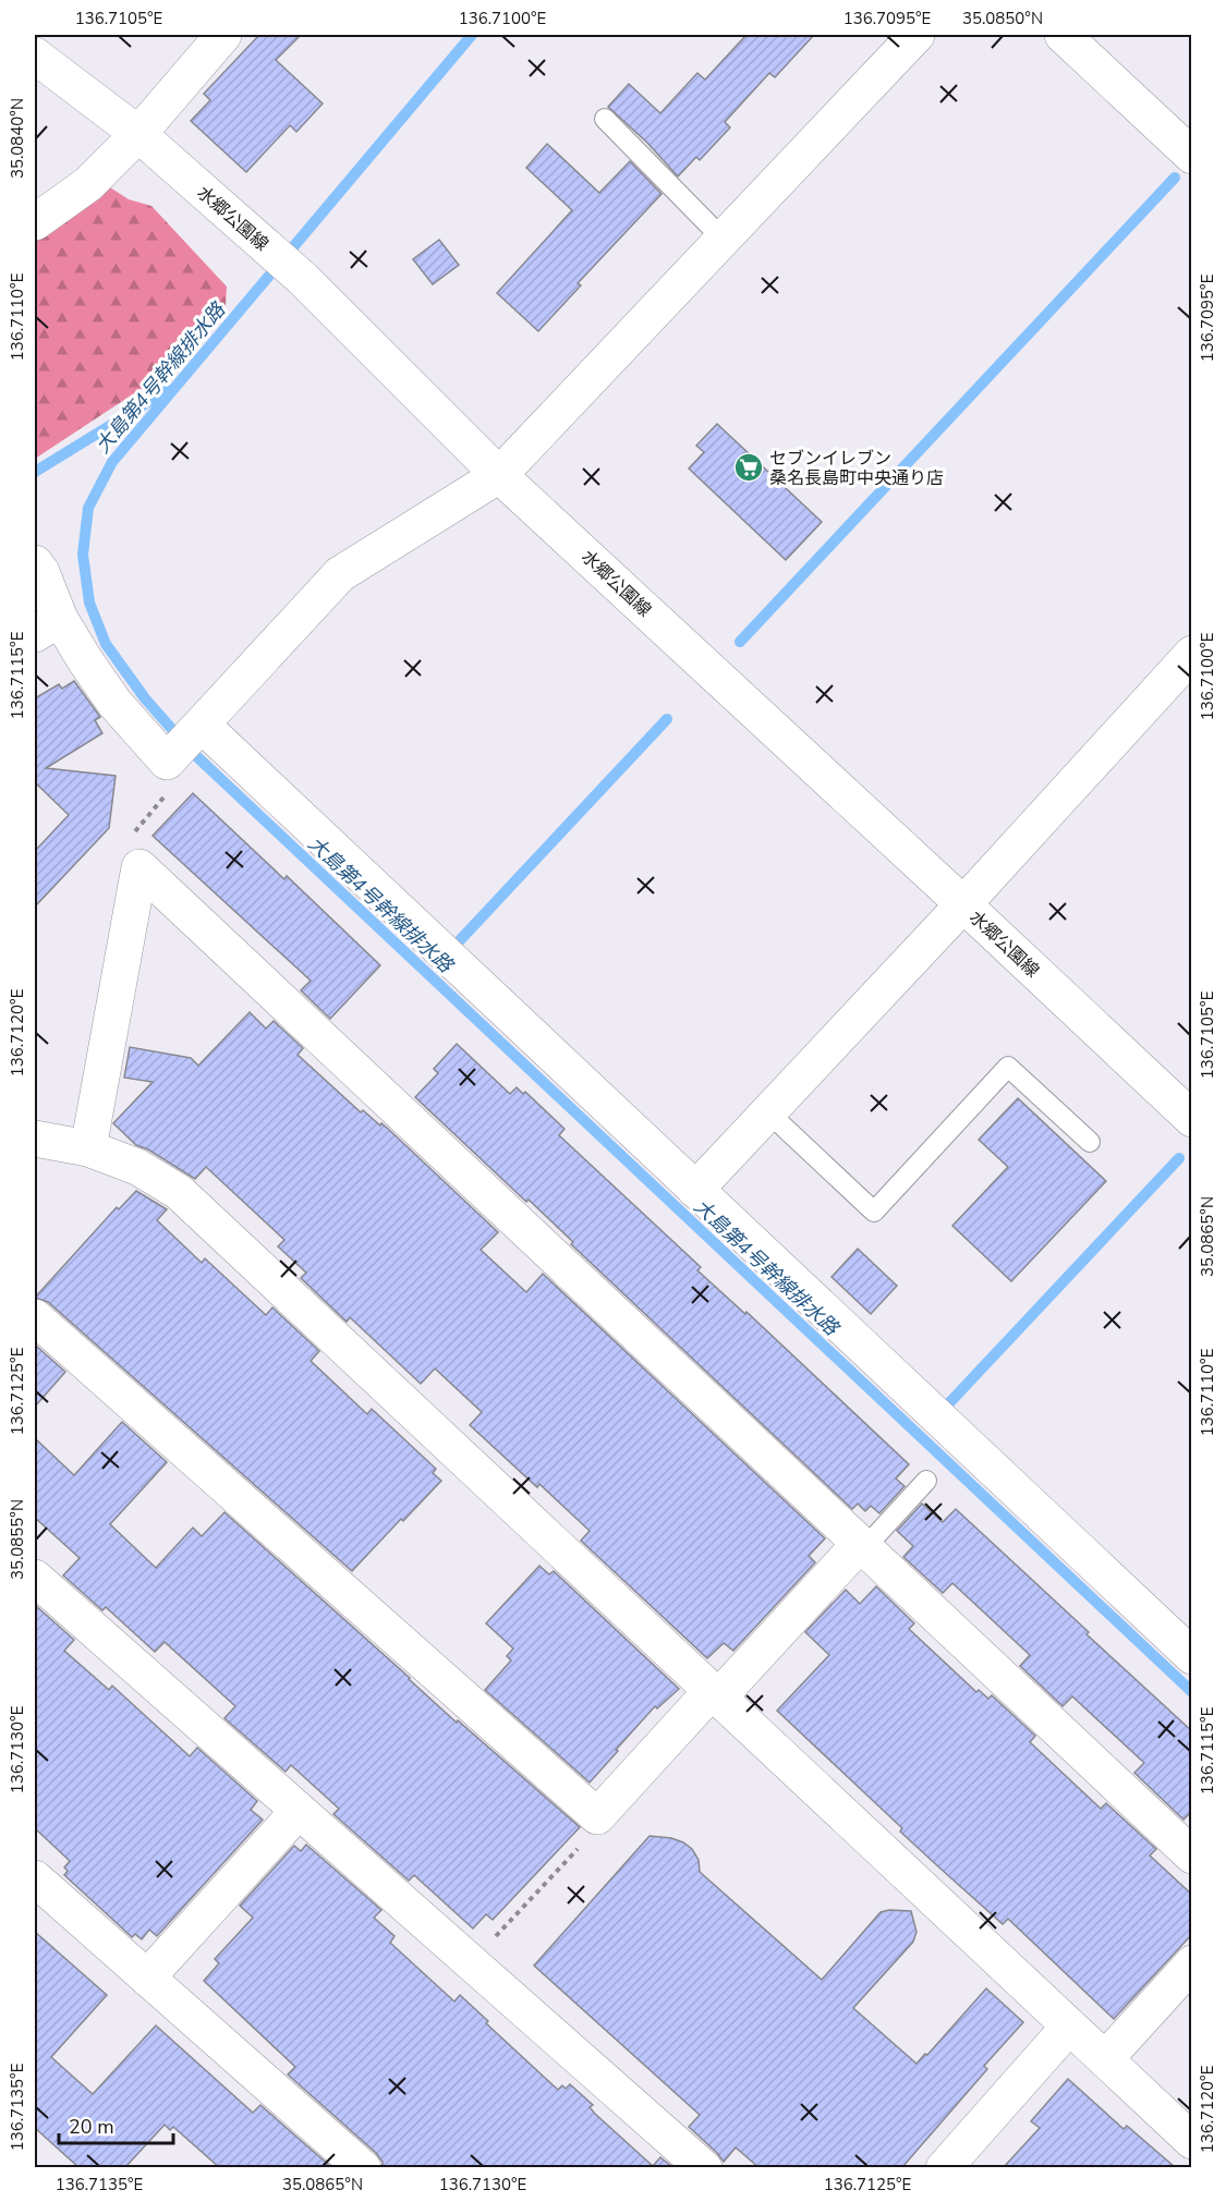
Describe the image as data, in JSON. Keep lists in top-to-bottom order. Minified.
{"streets":{"street":["水郷公園線"]},"water":["大島第4号幹線排水路"],"places":{"supermarket":["セブンイレブン 桑名長島町中央通り店"]},"scale_bar":"20 m","coordinates":["136.7105°E","136.7100°E","136.7095°E","35.0850°N","35.0840°N","136.7110°E","136.7115°E","136.7120°E","35.0865°N","136.7125°E","35.0855°N","136.7130°E","136.7135°E"]}
